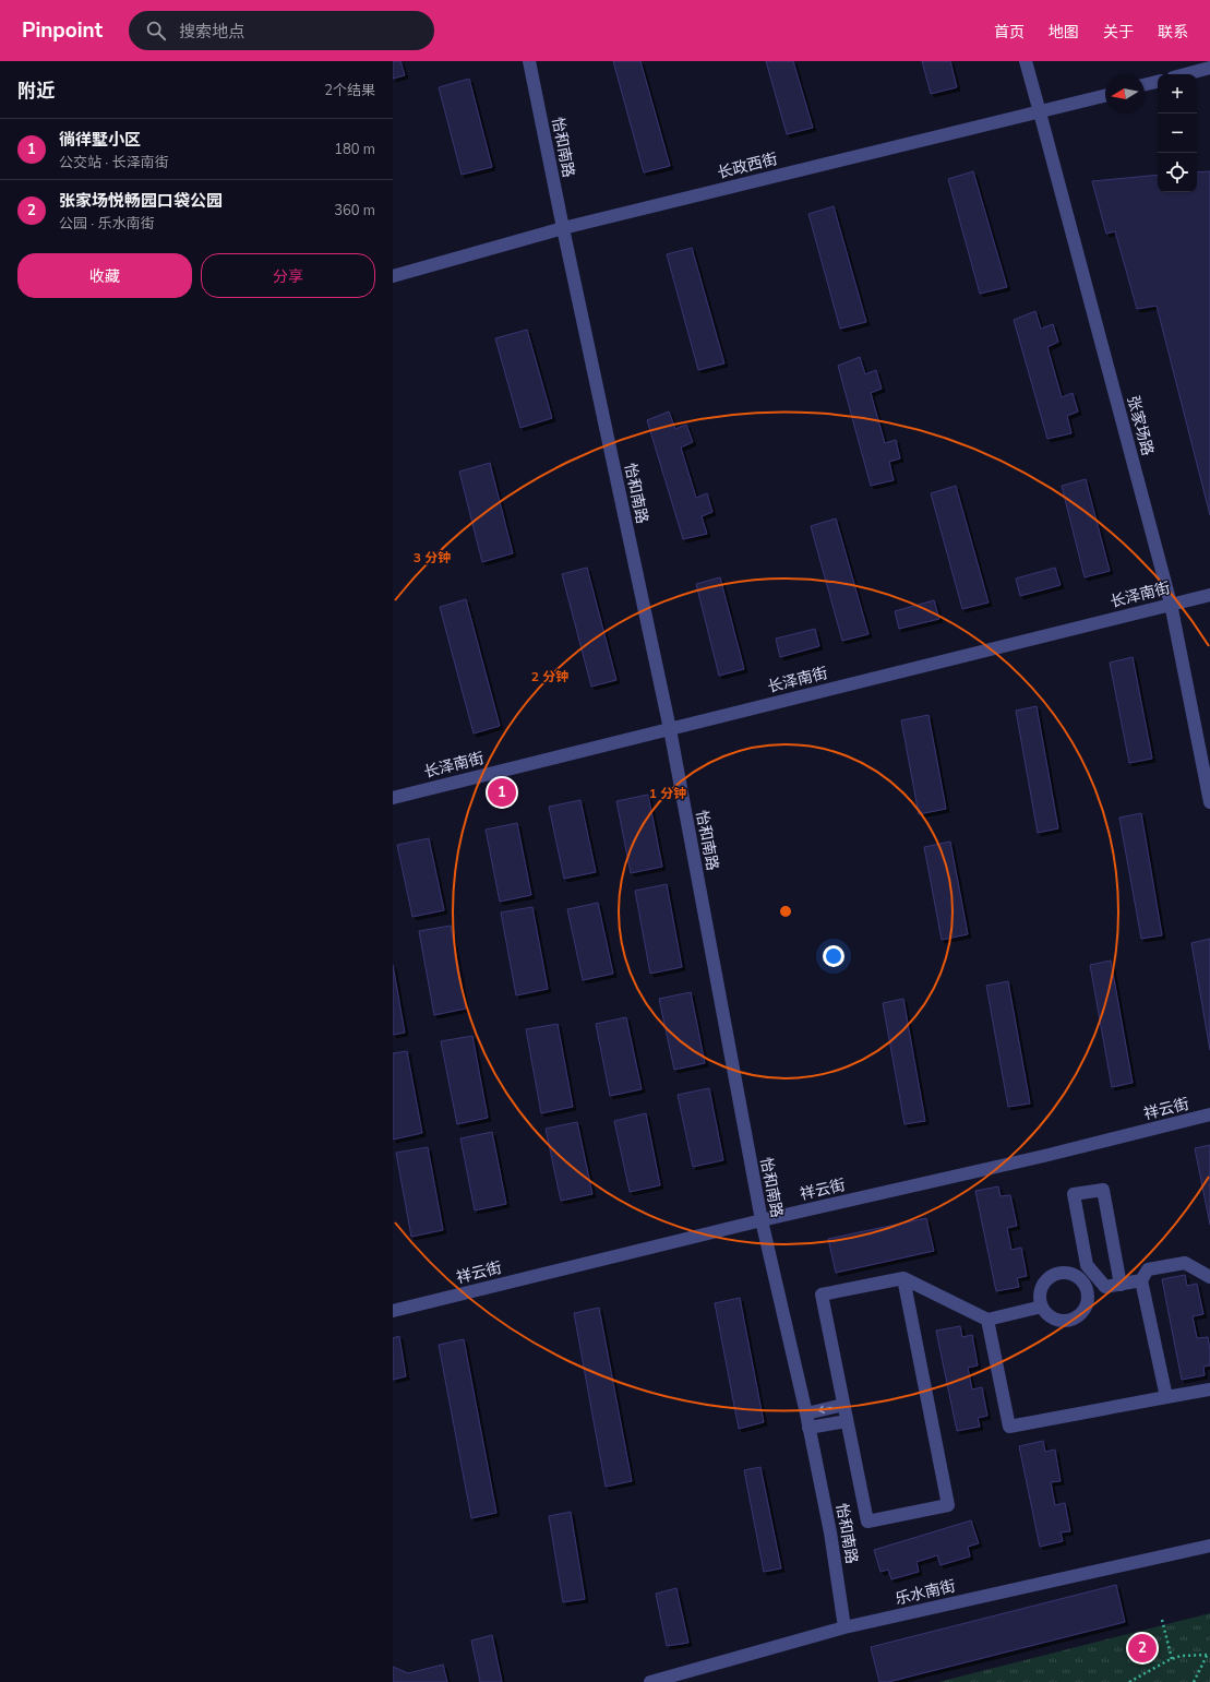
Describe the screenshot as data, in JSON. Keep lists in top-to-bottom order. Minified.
{"streets":{"street":["怡和南路","长政西街","张家场路","长泽南街","祥云街","乐水南街"]},"crossings":[["怡和南路","长政西街"],["怡和南路","长泽南街"],["怡和南路","祥云街"],["怡和南路","乐水南街"],["长政西街","张家场路"],["张家场路","长泽南街"]],"north":"left","page":{"header":"Pinpoint","search":"搜索地点","nav":["首页","地图","关于","联系"],"heading":["附近","2个结果"],"map_buttons":["+","−"],"list":[{"mark":"1","name":"徜徉墅小区","note":"公交站 · 长泽南街","value":"180 m"},{"mark":"2","name":"张家场悦畅园口袋公园","note":"公园 · 乐水南街","value":"360 m"}],"buttons":["收藏","分享"],"pins":["1","2"]},"rings":["3 分钟","2 分钟","1 分钟"]}
